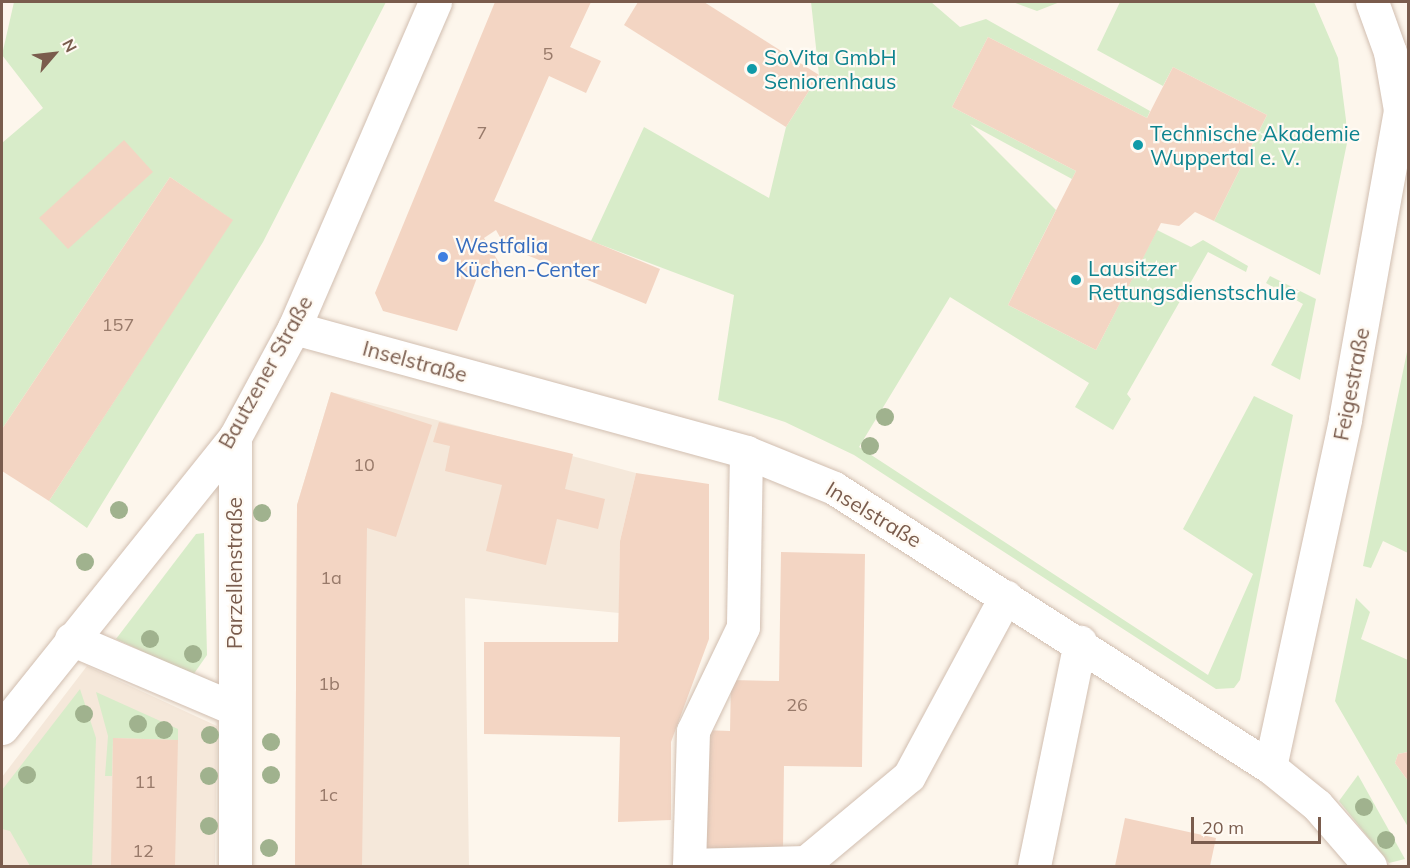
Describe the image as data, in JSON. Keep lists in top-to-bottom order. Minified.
{"streets":{"street":["Inselstraße","Bautzener Straße","Feigestraße","Parzellenstraße"]},"crossings":[["Inselstraße","Bautzener Straße"],["Inselstraße","Feigestraße"],["Bautzener Straße","Parzellenstraße"]],"places":["SoVita GmbH Seniorenhaus","Technische Akademie Wuppertal e. V.","Westfalia Küchen-Center","Lausitzer Rettungsdienstschule"],"house_numbers":["5","7","157","10","1a","1b","26","11","1c","12"],"scale_bar":"20 m","north":"top right"}
